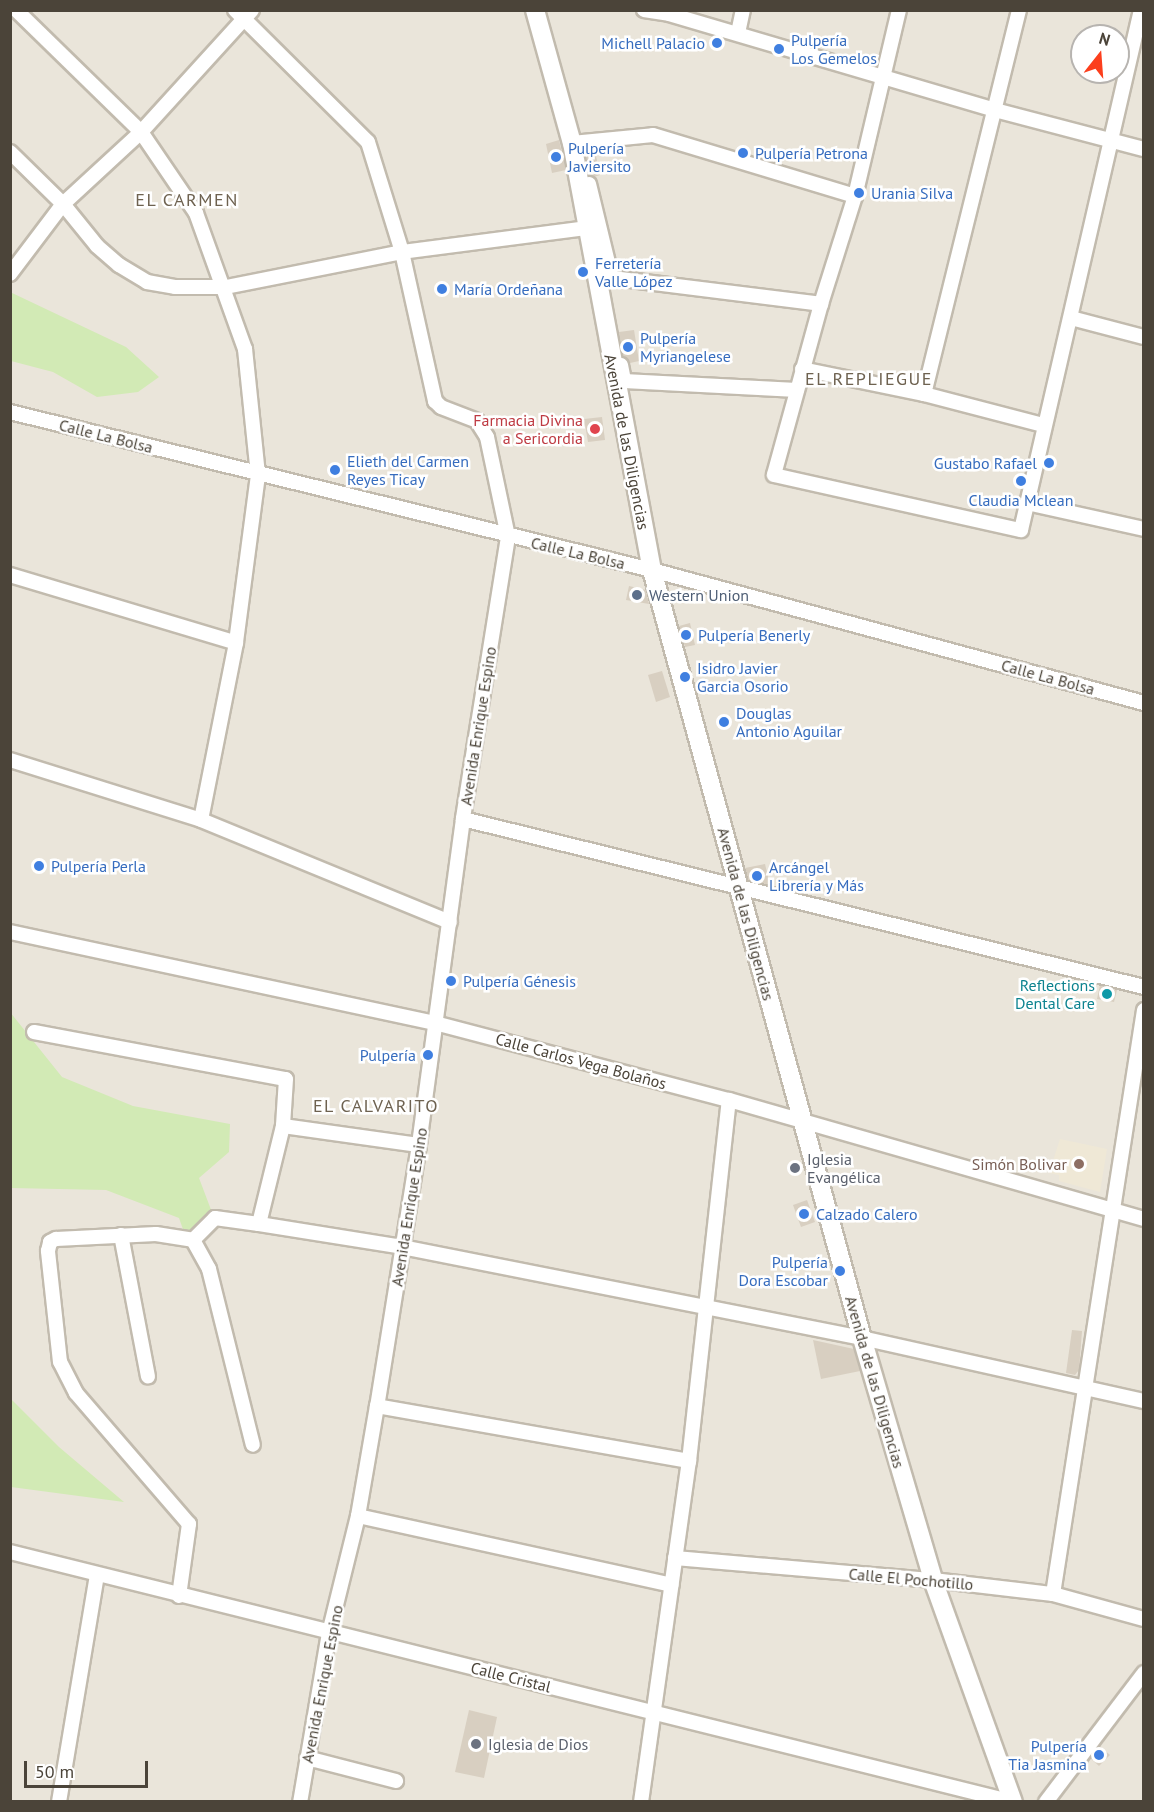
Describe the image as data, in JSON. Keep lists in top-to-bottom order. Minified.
{"streets":{"street":["Calle La Bolsa","Avenida de las Diligencias","Avenida Enrique Espino","Calle Carlos Vega Bolaños","Calle El Pochotillo","Calle Cristal"]},"crossings":[["Calle La Bolsa","Avenida de las Diligencias"],["Calle La Bolsa","Avenida Enrique Espino"],["Avenida de las Diligencias","Calle Carlos Vega Bolaños"],["Avenida de las Diligencias","Calle El Pochotillo"],["Avenida de las Diligencias","Calle Cristal"],["Avenida Enrique Espino","Calle Carlos Vega Bolaños"],["Avenida Enrique Espino","Calle Cristal"]],"districts":["EL CARMEN","EL REPLIEGUE","EL CALVARITO"],"places":["Michell Palacio","Pulpería Los Gemelos","Pulpería Petrona","Pulpería Javiersito","Urania Silva","Ferretería Valle López","María Ordeñana","Pulpería Myriangelese","Farmacia Divina a Sericordia","Gustabo Rafael","Elieth del Carmen Reyes Ticay","Claudia Mclean","Western Union","Pulpería Benerly","Isidro Javier Garcia Osorio","Douglas Antonio Aguilar","Pulpería Perla","Arcángel Librería y Más","Pulpería Génesis","Reflections Dental Care","Pulpería","Simón Bolivar","Iglesia Evangélica","Calzado Calero","Pulpería Dora Escobar","Iglesia de Dios","Pulpería Tia Jasmina"],"scale_bar":"50 m","north":"top"}
